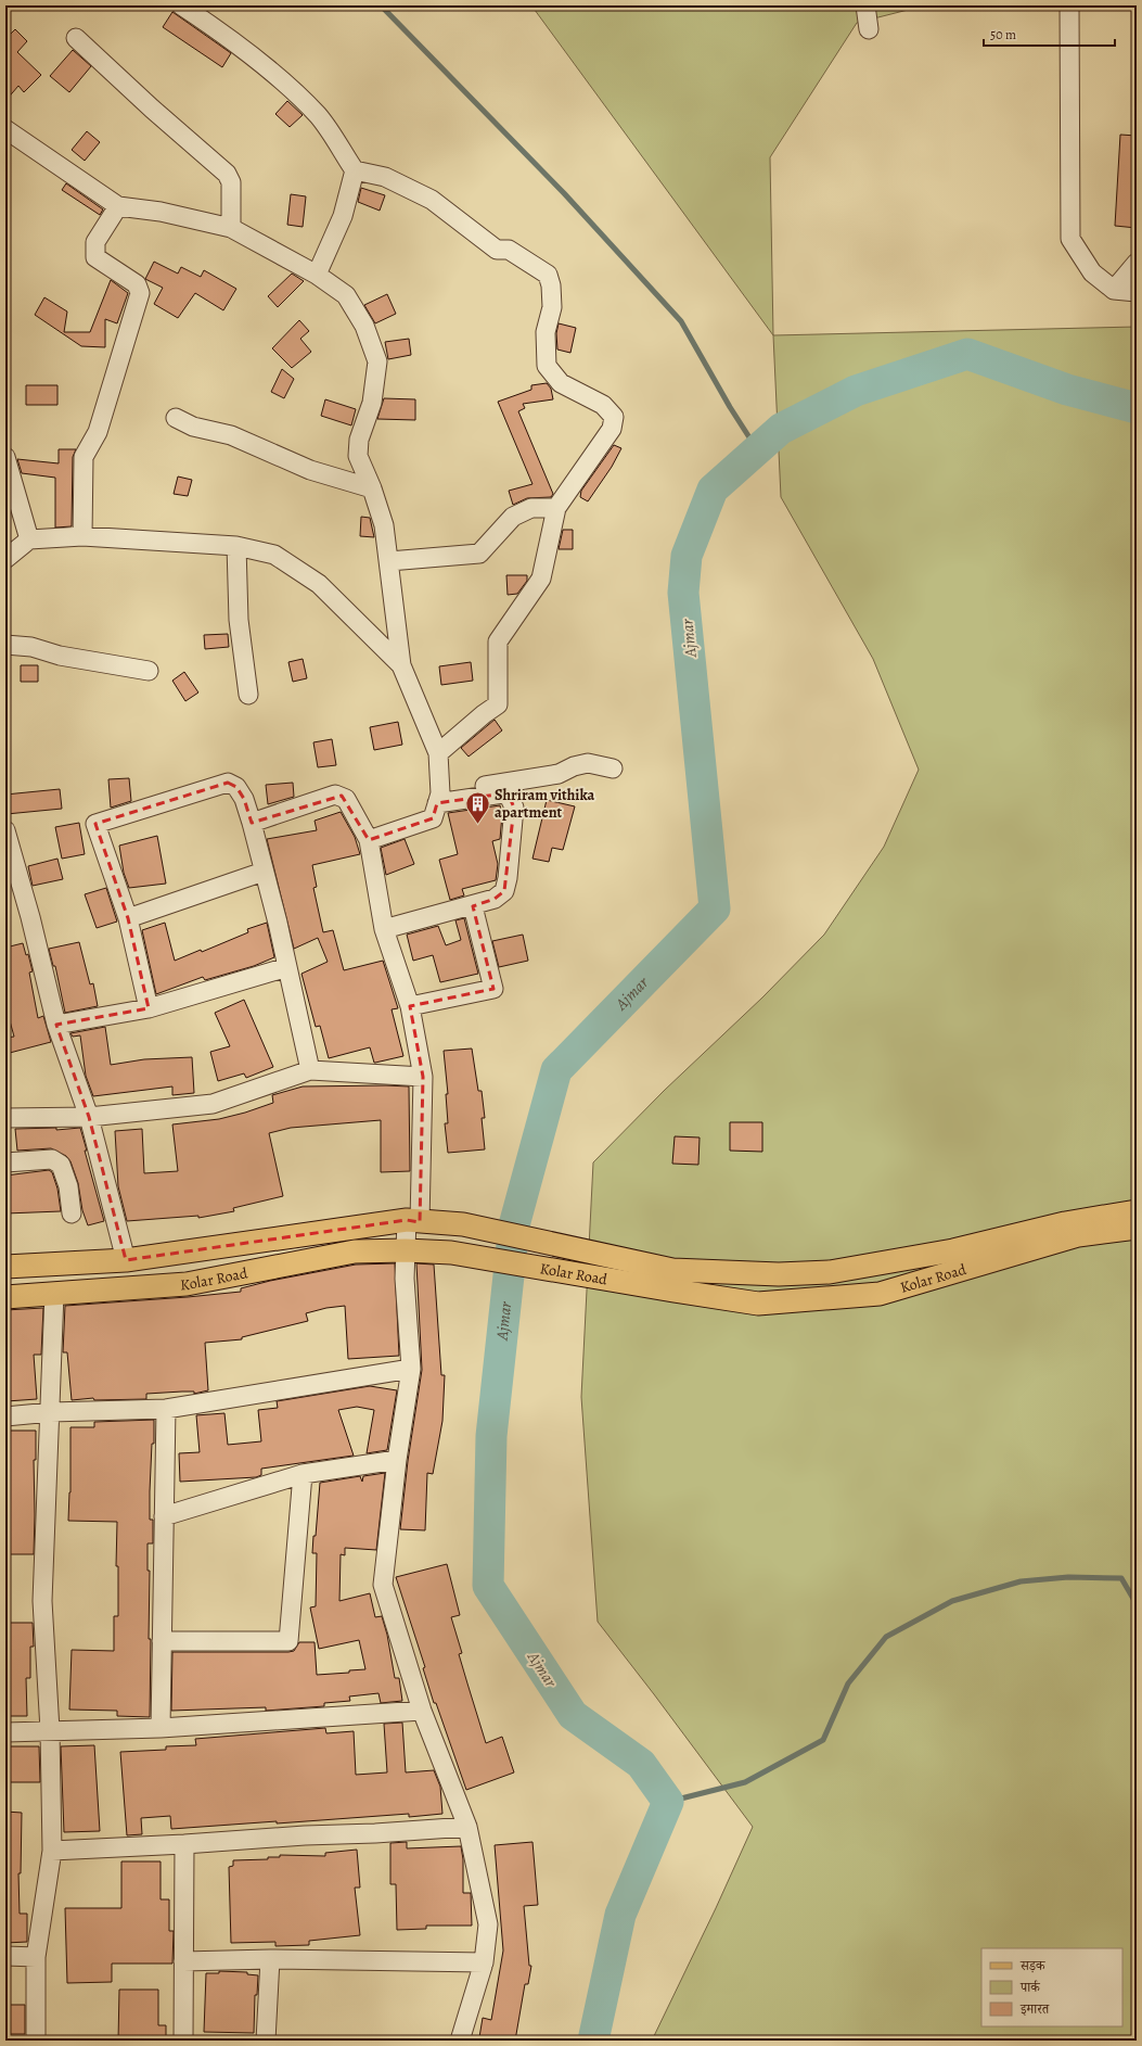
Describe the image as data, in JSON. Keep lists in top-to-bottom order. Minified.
{"streets":{"main road":["Kolar Road"]},"water":["Ajmar"],"places":{"building":["Shriram vithika apartment"]},"legend":["सड़क","पार्क","इमारत"],"scale_bar":"50 m"}
